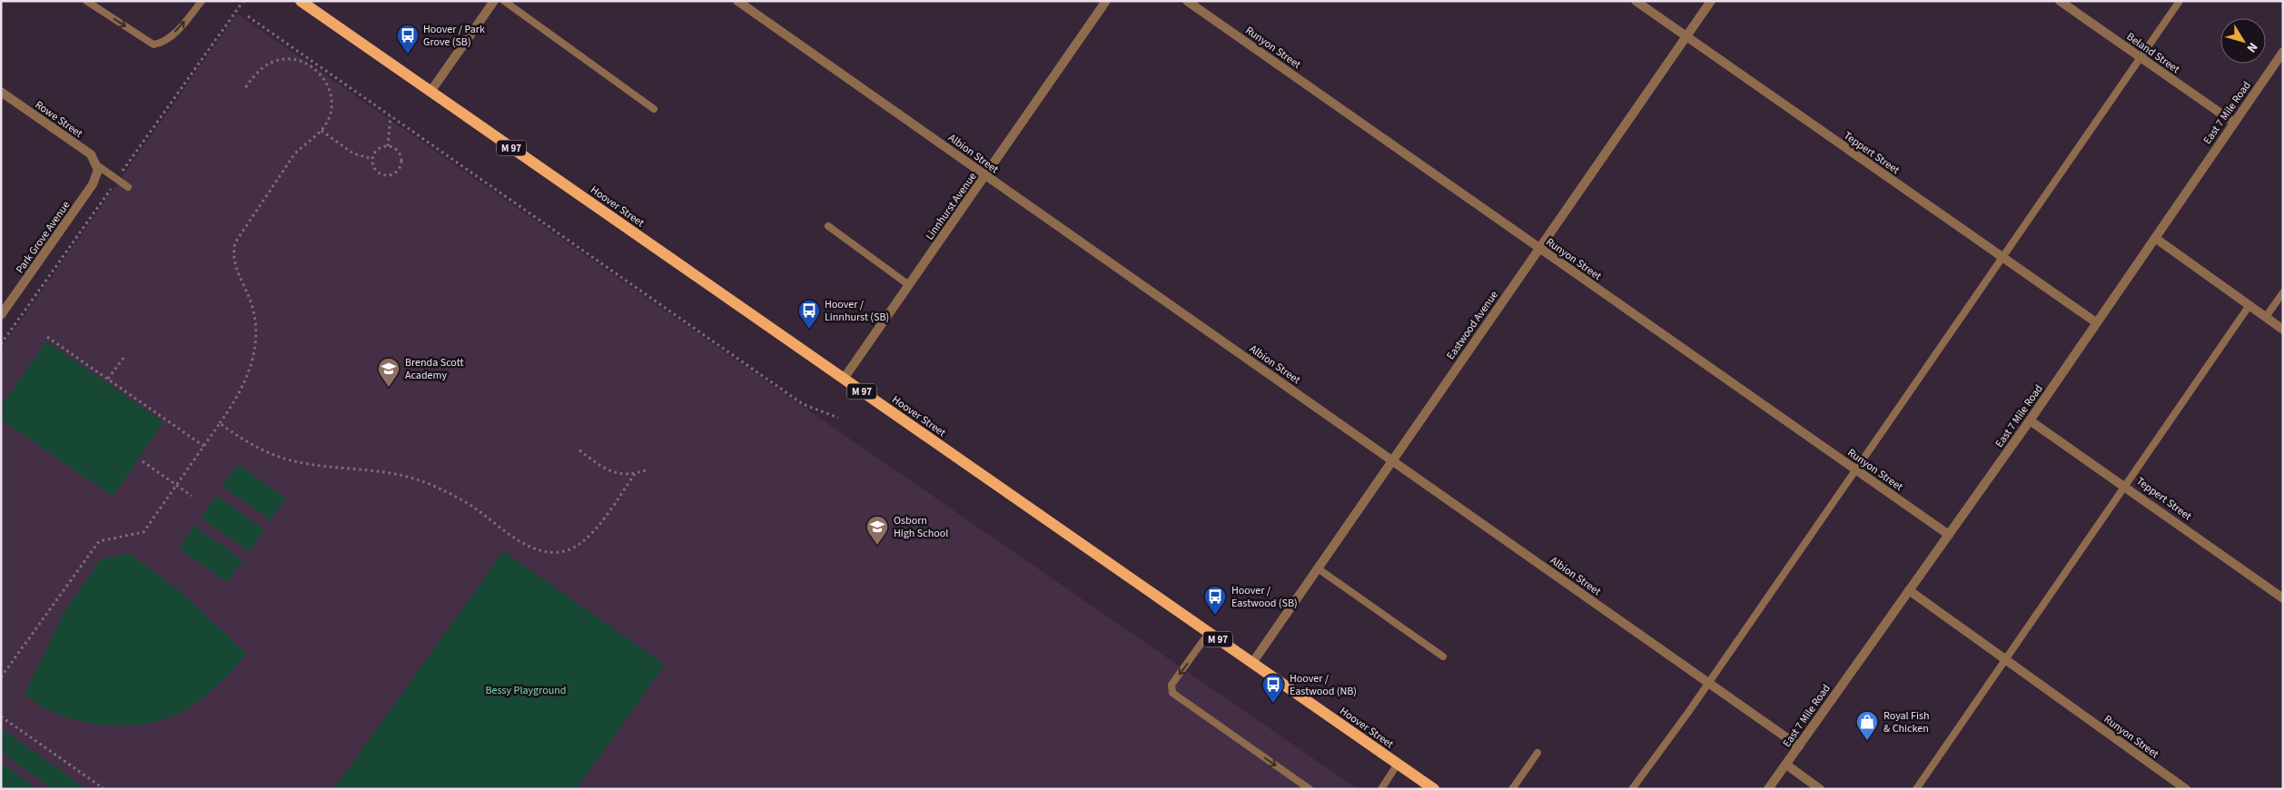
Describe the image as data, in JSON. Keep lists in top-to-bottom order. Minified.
{"streets":{"main road":["M 97","Hoover Street"],"street":["Runyon Street","Beland Street","East 7 Mile Road","Rowe Street","Teppert Street","Albion Street","Linnhurst Avenue","Park Grove Avenue","Eastwood Avenue"]},"crossings":[["Runyon Street","East 7 Mile Road"],["Runyon Street","Eastwood Avenue"],["Beland Street","East 7 Mile Road"],["East 7 Mile Road","Teppert Street"],["East 7 Mile Road","Albion Street"],["Rowe Street","Park Grove Avenue"],["Teppert Street","Eastwood Avenue"],["Albion Street","Linnhurst Avenue"],["Albion Street","Eastwood Avenue"],["Hoover Street","Linnhurst Avenue"],["Hoover Street","Eastwood Avenue"]],"parks":["Bessy Playground"],"places":{"bus stop":["Hoover / Park Grove (SB)","Hoover / Linnhurst (SB)","Hoover / Eastwood (SB)","Hoover / Eastwood (NB)"],"school or university":["Brenda Scott Academy","Osborn High School"],"shop":["Royal Fish & Chicken"]},"north":"bottom right"}
